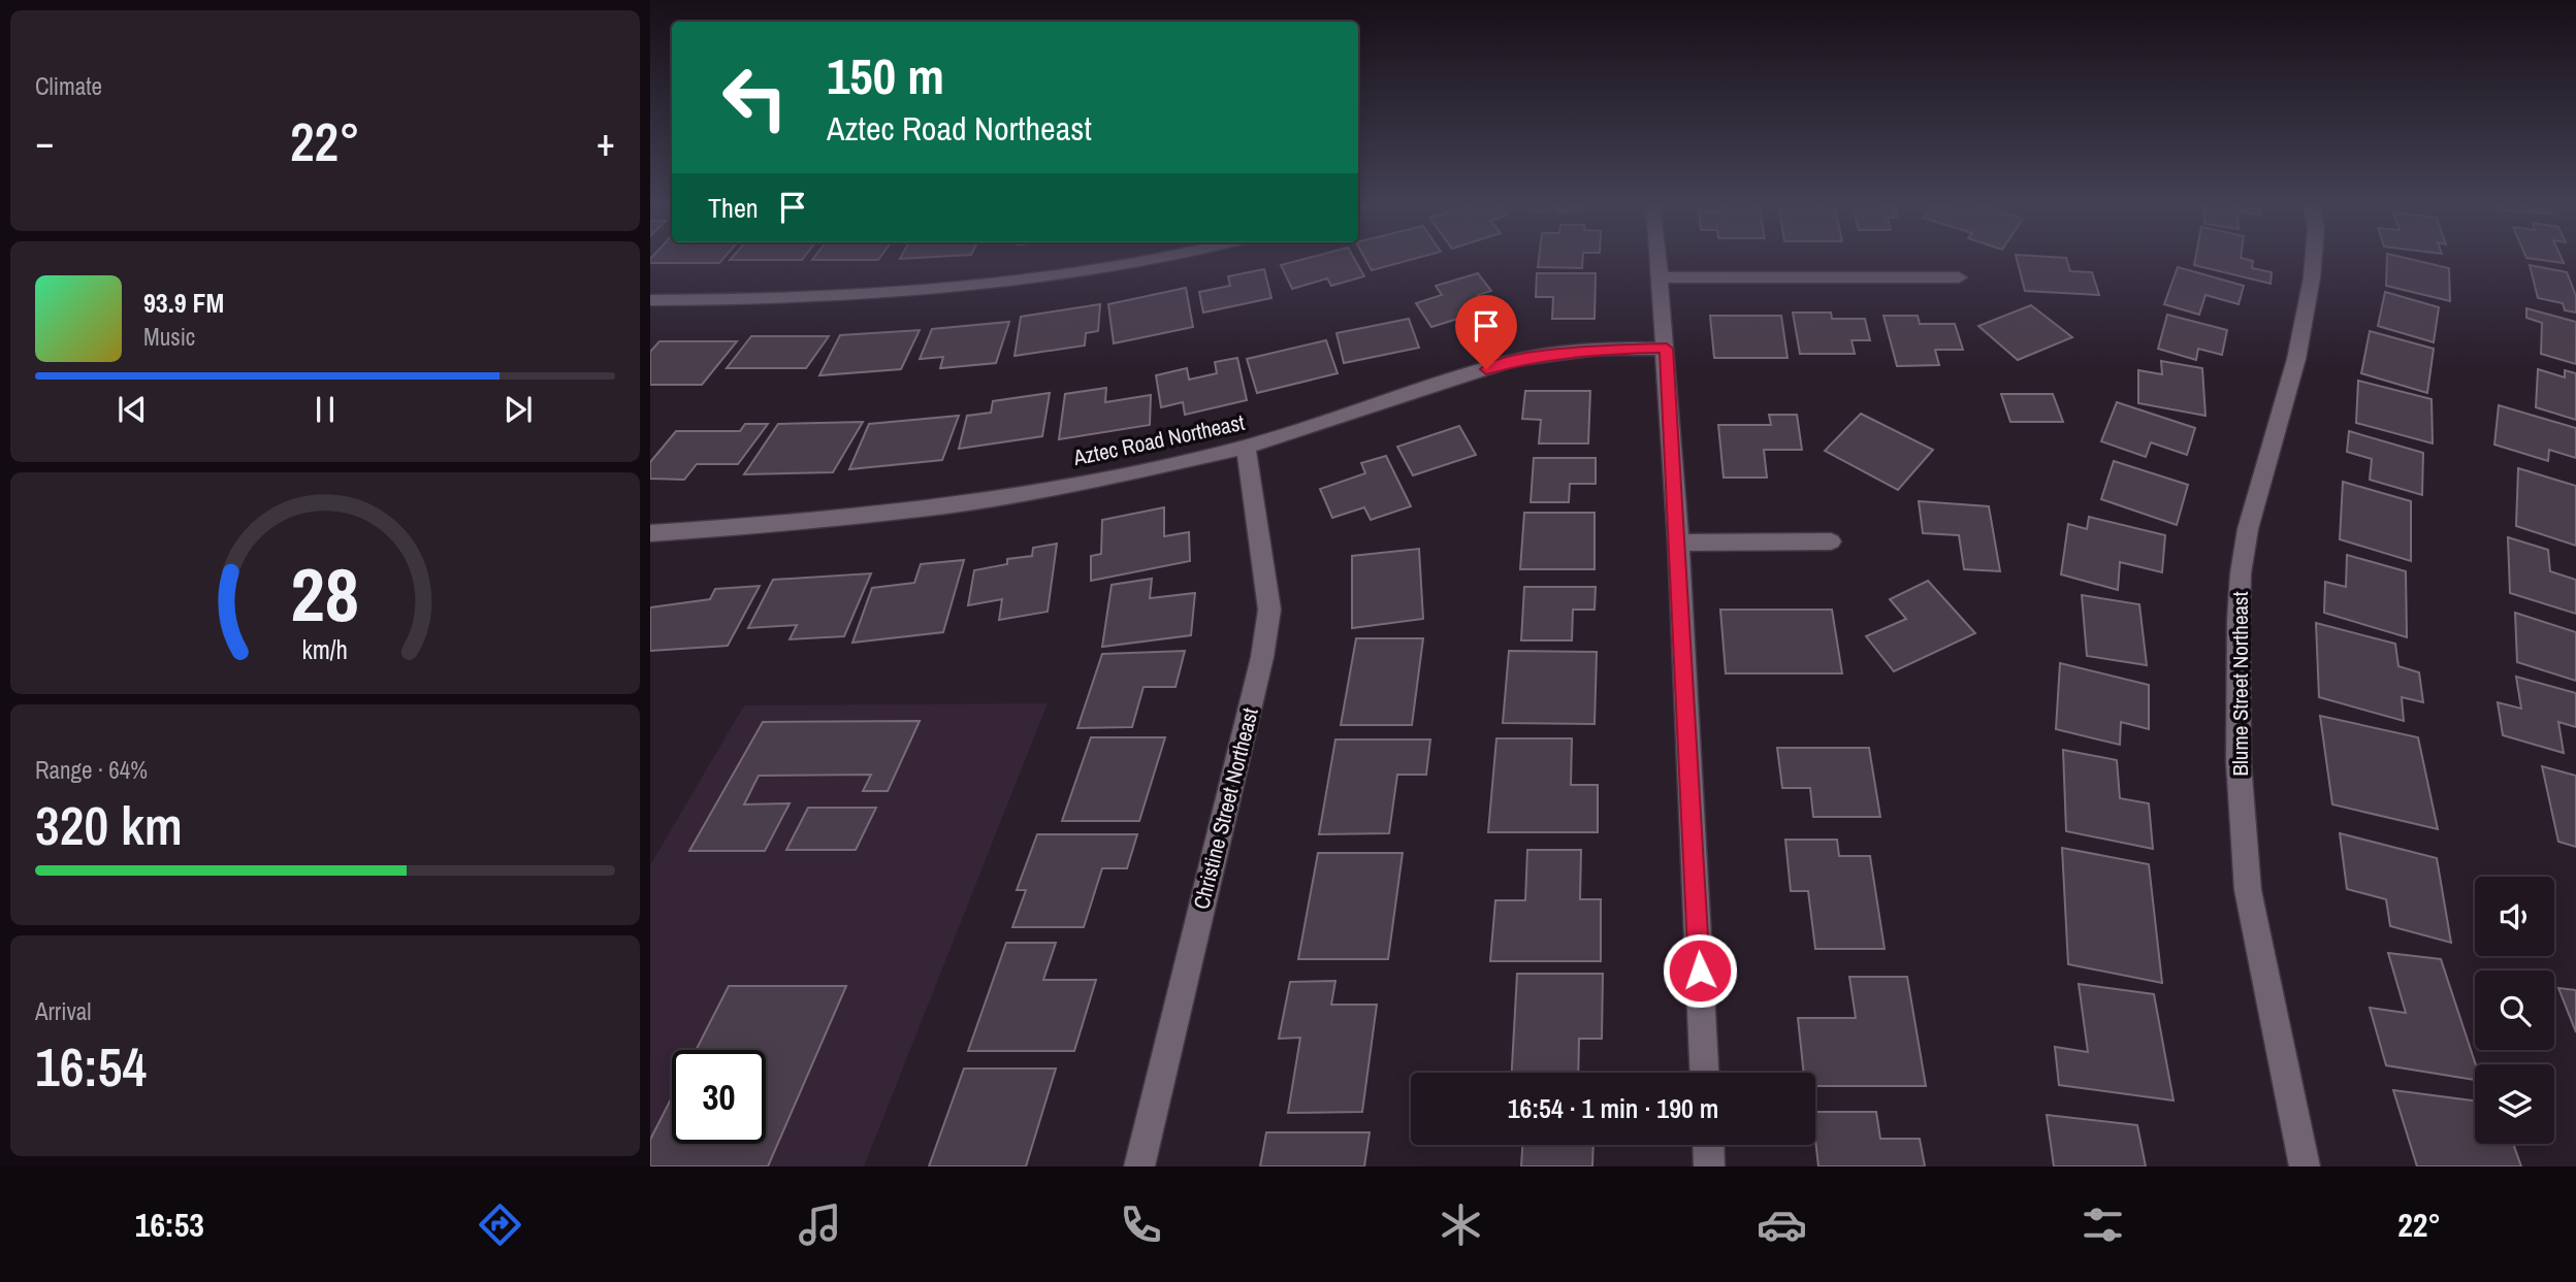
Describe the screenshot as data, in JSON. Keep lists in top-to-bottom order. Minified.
{"streets":{"street":["Aztec Road Northeast","Blume Street Northeast","Christine Street Northeast"]},"crossings":[["Aztec Road Northeast","Christine Street Northeast"]],"page":{"tile":["Climate",["Range · 64%","320 km"],["Arrival","16:54"]],"turn":["150 m","Aztec Road Northeast"],"heat":["−","22°","+"],"then":"Then","song":["93.9 FM","Music"],"limit":"30","trip":"16:54 · 1 min · 190 m","tabs":["16:53","22°"],"gauge":["28","km/h"]}}
